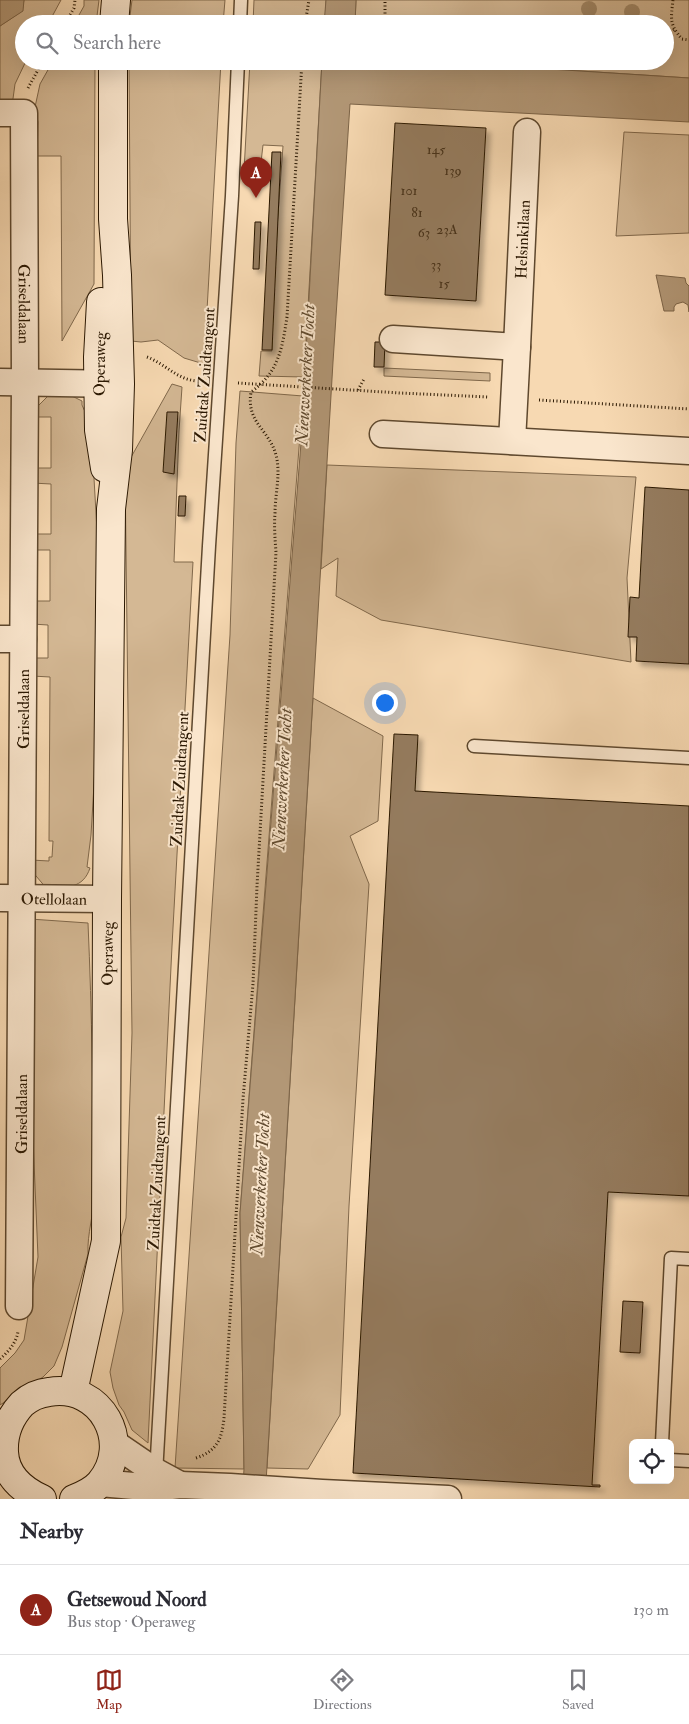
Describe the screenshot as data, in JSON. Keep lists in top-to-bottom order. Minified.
{"streets":{"main road":["Operaweg"],"street":["Helsinkilaan","Griseldalaan","Otellolaan"],"lane":["Zuidtak Zuidtangent"]},"crossings":[["Griseldalaan","Otellolaan"],["Operaweg","Otellolaan"]],"water":["Nieuwerkerker Tocht"],"house_numbers":["145","139","101","81","23A","63","33","15"],"page":{"search":"Search here","pins":"A","heading":"Nearby","list":[{"mark":"A","name":"Getsewoud Noord","note":"Bus stop · Operaweg","value":"130 m"}],"nav":["Map","Directions","Saved"]}}
